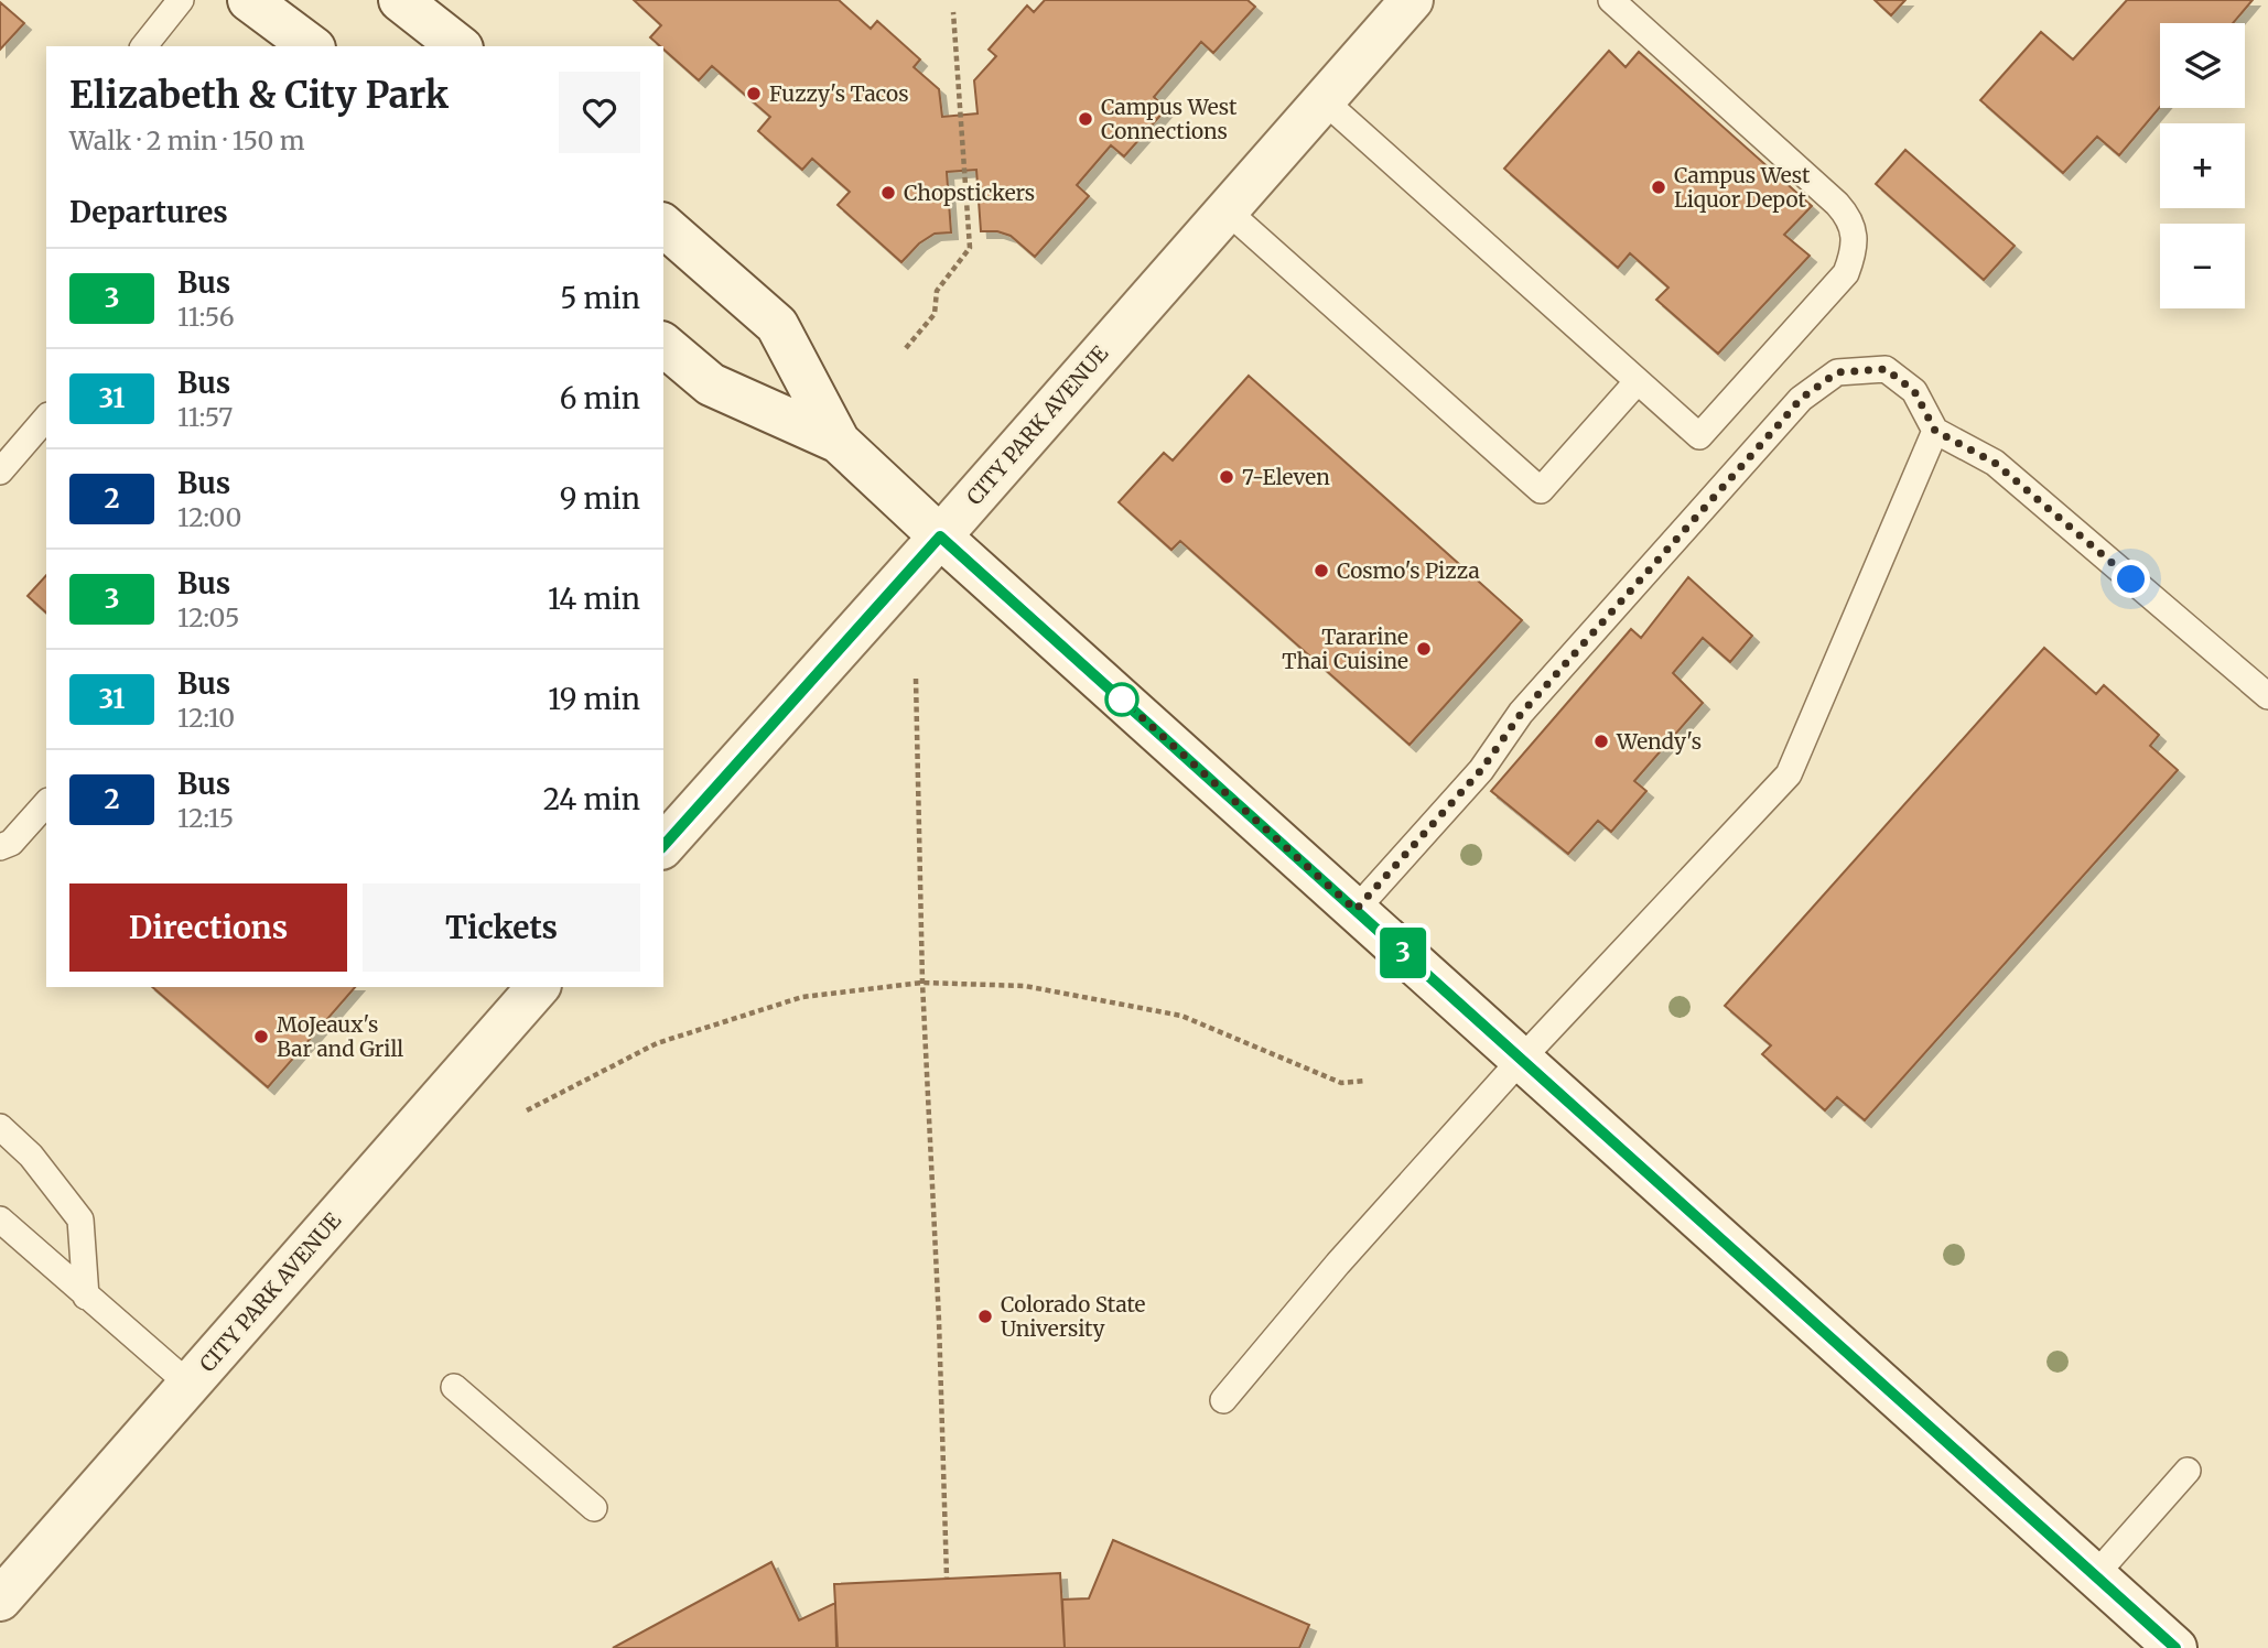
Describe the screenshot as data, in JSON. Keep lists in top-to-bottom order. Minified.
{"streets":{"main road":["CITY PARK AVENUE"]},"places":["Fuzzy's Tacos","Campus West Connections","Campus West Liquor Depot","Chopstickers","7-Eleven","Cosmo's Pizza","Tararine Thai Cuisine","Wendy's","MoJeaux's Bar and Grill","Colorado State University"],"lines":["bus line 3"],"page":{"on_map":"3","map_buttons":["+","−"],"heading":[["Elizabeth & City Park","Walk · 2 min · 150 m"],"Departures"],"list":[{"mark":"3","name":"Bus","note":"11:56","value":"5 min"},{"mark":"31","name":"Bus","note":"11:57","value":"6 min"},{"mark":"2","name":"Bus","note":"12:00","value":"9 min"},{"mark":"3","name":"Bus","note":"12:05","value":"14 min"},{"mark":"31","name":"Bus","note":"12:10","value":"19 min"},{"mark":"2","name":"Bus","note":"12:15","value":"24 min"}],"buttons":["Directions","Tickets"]}}
